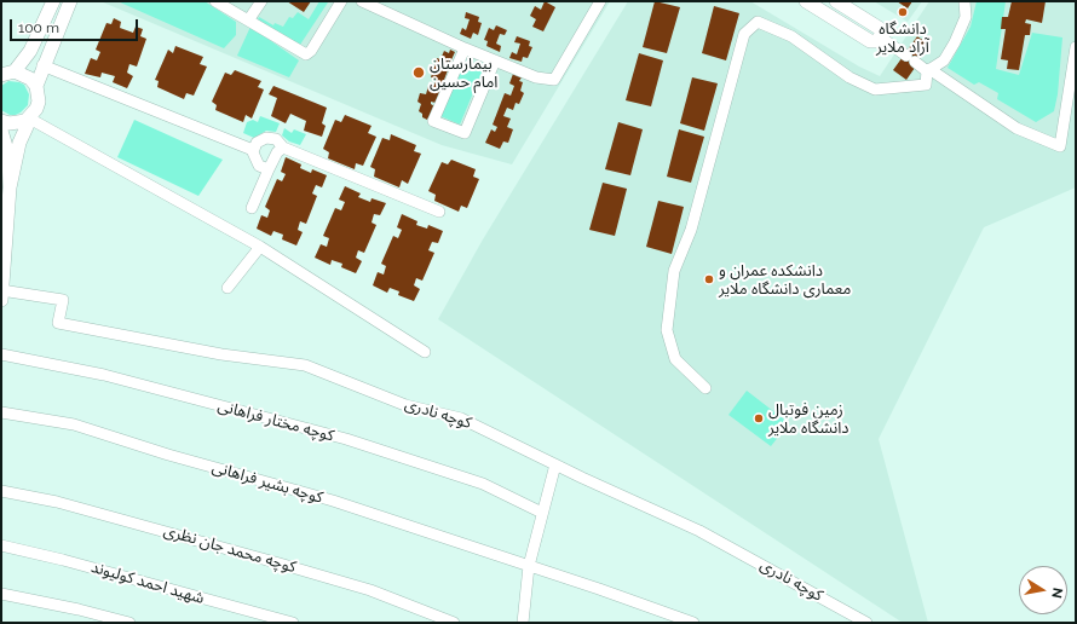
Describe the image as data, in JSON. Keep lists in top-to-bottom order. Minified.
{"streets":{"street":["کوچه نادری","کوچه مختار فراهانی","کوچه بشیر فراهانی","کوچه محمد جان نظری","شهید احمد کولیوند"]},"places":["دانشگاه آزاد ملایر","بیمارستان امام حسین","دانشکده عمران و معماری دانشگاه ملایر","زمین فوتبال دانشگاه ملایر"],"scale_bar":"100 m","north":"right"}
